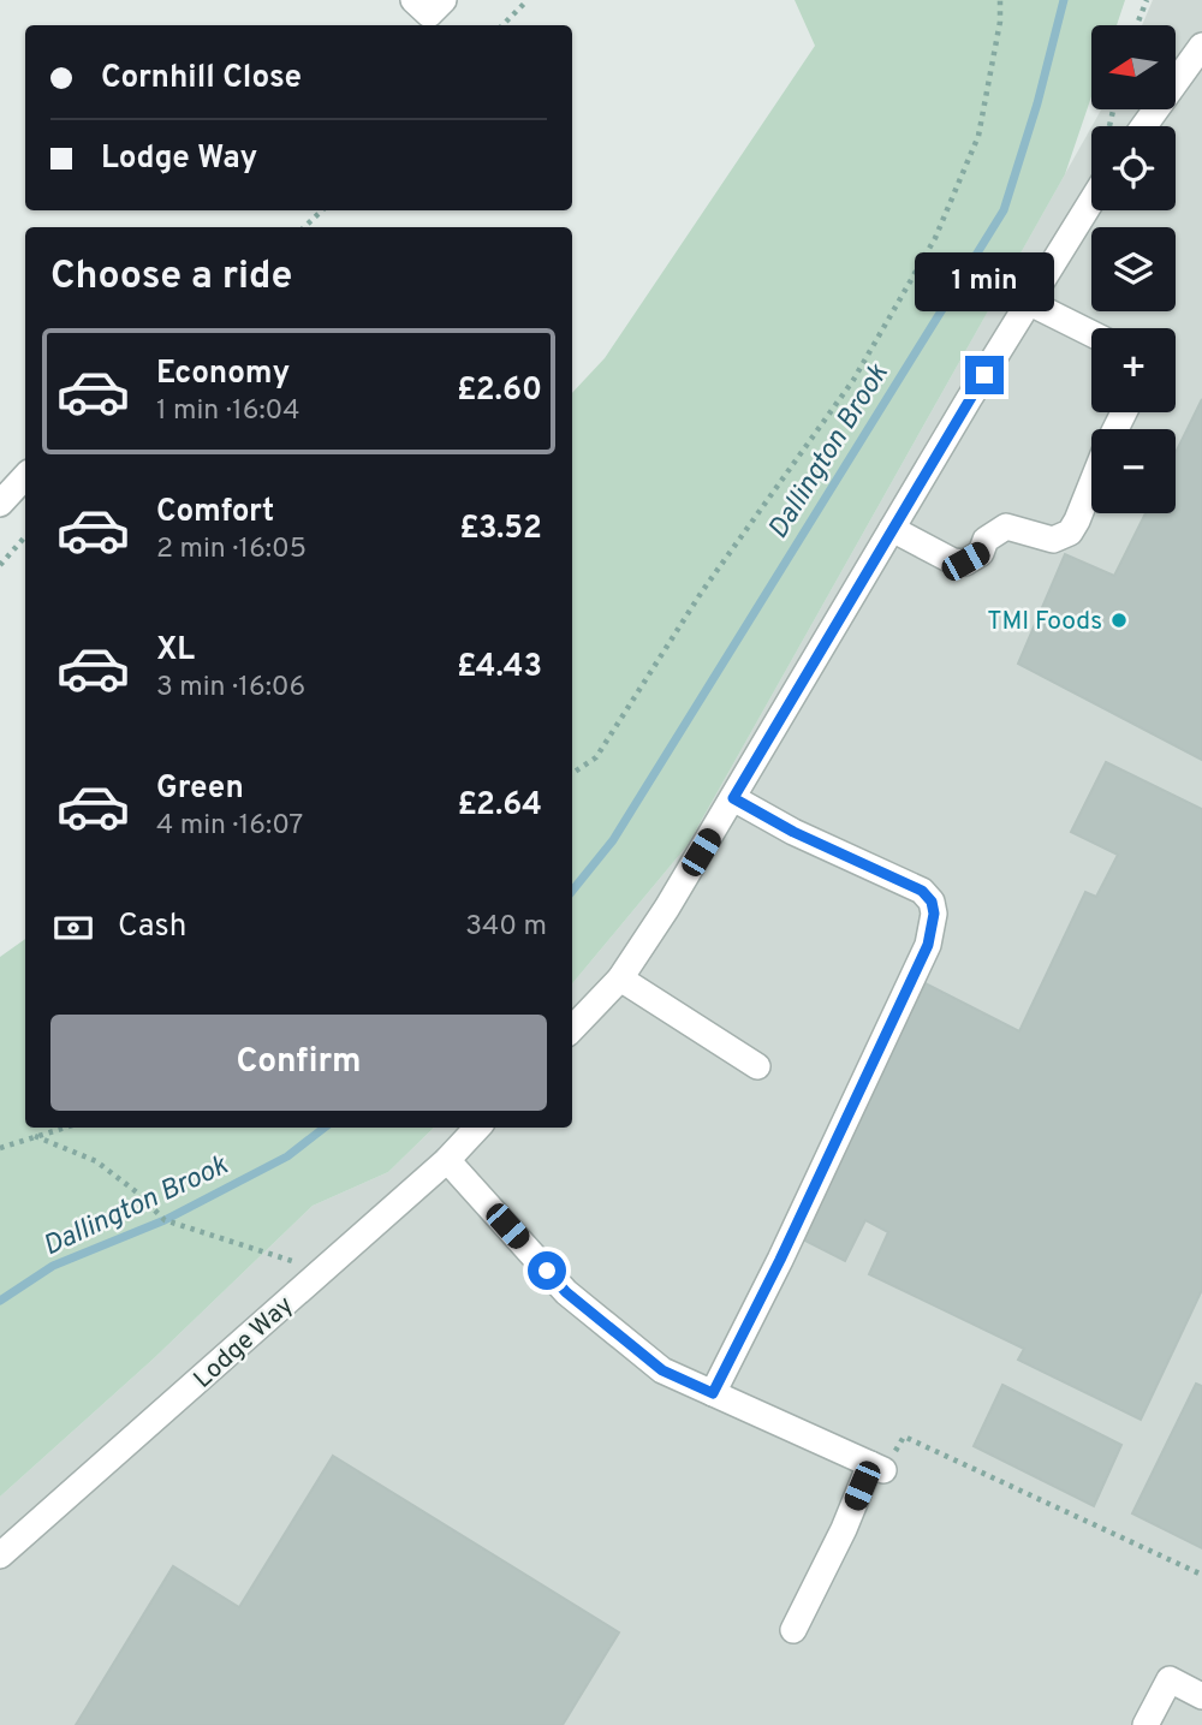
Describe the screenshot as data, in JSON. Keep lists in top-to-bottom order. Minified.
{"streets":{"street":["Lodge Way"]},"water":["Dallington Brook"],"places":["TMI Foods"],"north":"left","page":{"map_buttons":["+","−"],"banner":["Cornhill Close","Lodge Way"],"heading":"Choose a ride","bubble":"1 min","list":[{"name":"Economy","note":"1 min · 16:04","value":"£2.60"},{"name":"Comfort","note":"2 min · 16:05","value":"£3.52"},{"name":"XL","note":"3 min · 16:06","value":"£4.43"},{"name":"Green","note":"4 min · 16:07","value":"£2.64"}],"pay":["Cash","340 m"],"buttons":"Confirm"}}
